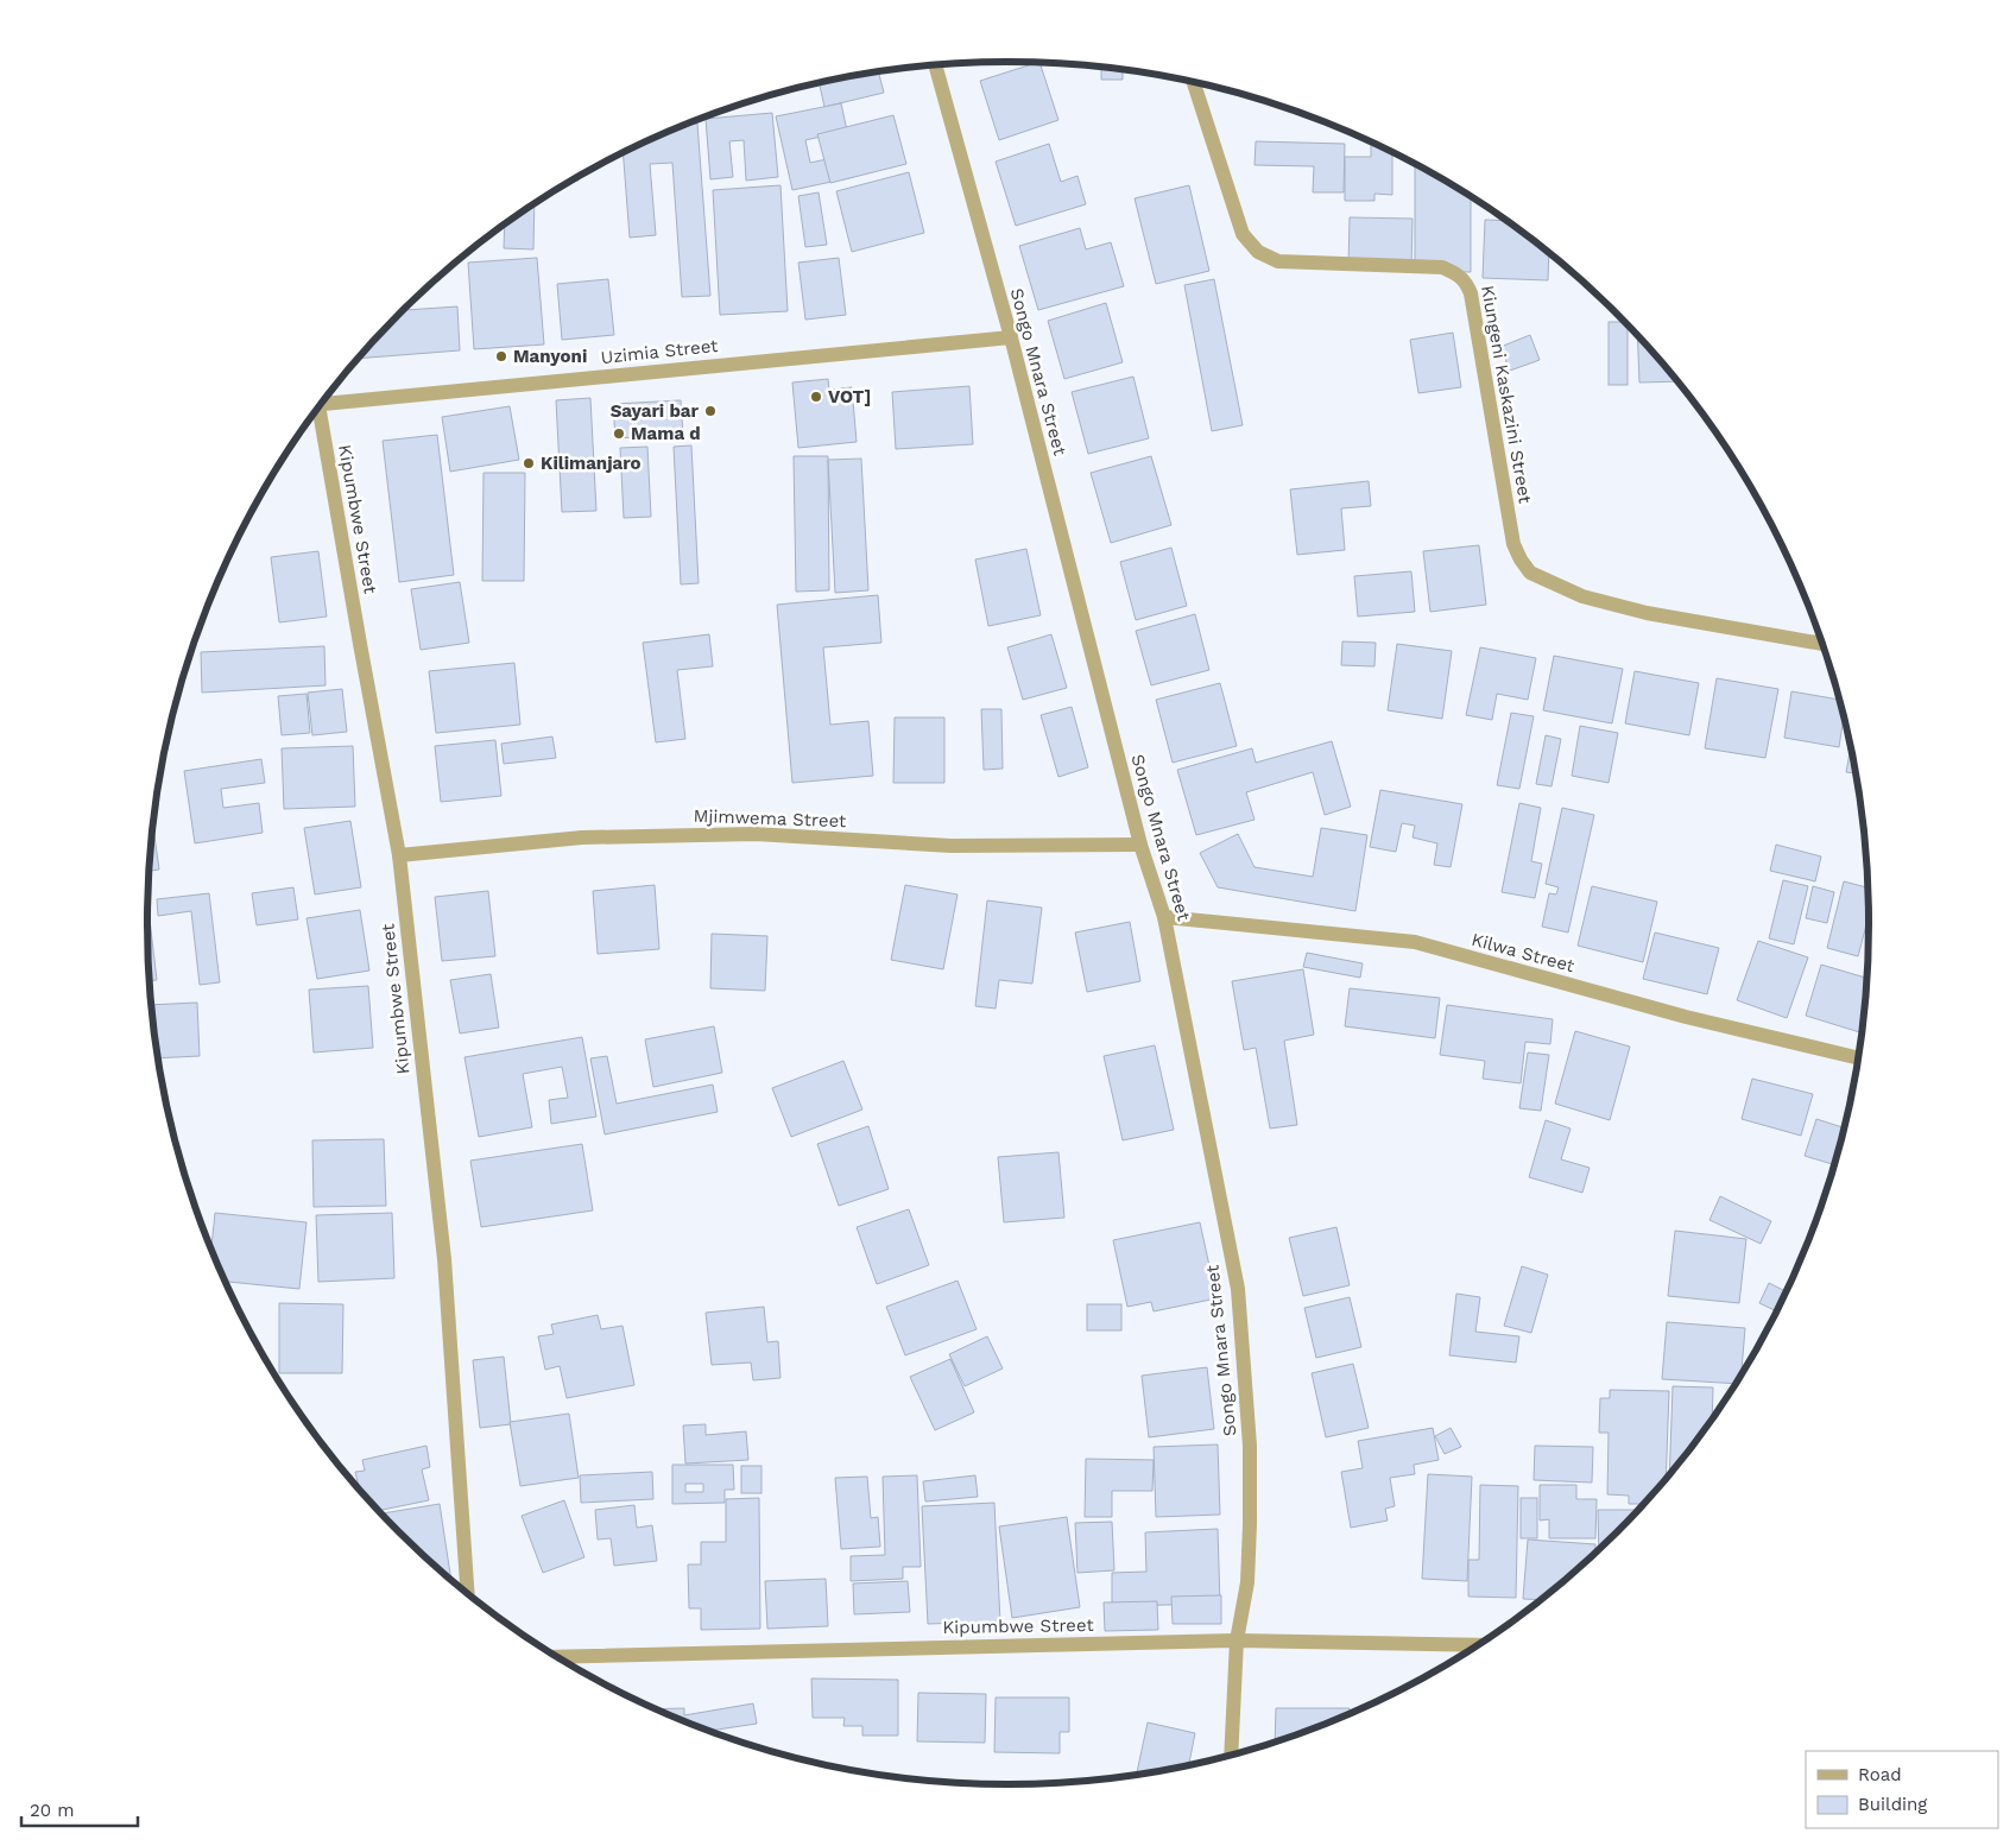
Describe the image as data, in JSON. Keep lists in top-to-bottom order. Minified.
{"streets":{"street":["Uzimia Street","Songo Mnara Street","Kiungeni Kaskazini Street","Kipumbwe Street","Mjimwema Street","Kilwa Street"]},"crossings":[["Uzimia Street","Songo Mnara Street"],["Songo Mnara Street","Kipumbwe Street"],["Songo Mnara Street","Mjimwema Street"],["Songo Mnara Street","Kilwa Street"],["Kipumbwe Street","Mjimwema Street"]],"places":["Manyoni","VOT]","Sayari bar","Mama d","Kilimanjaro"],"legend":["Road","Building"],"scale_bar":"20 m"}
